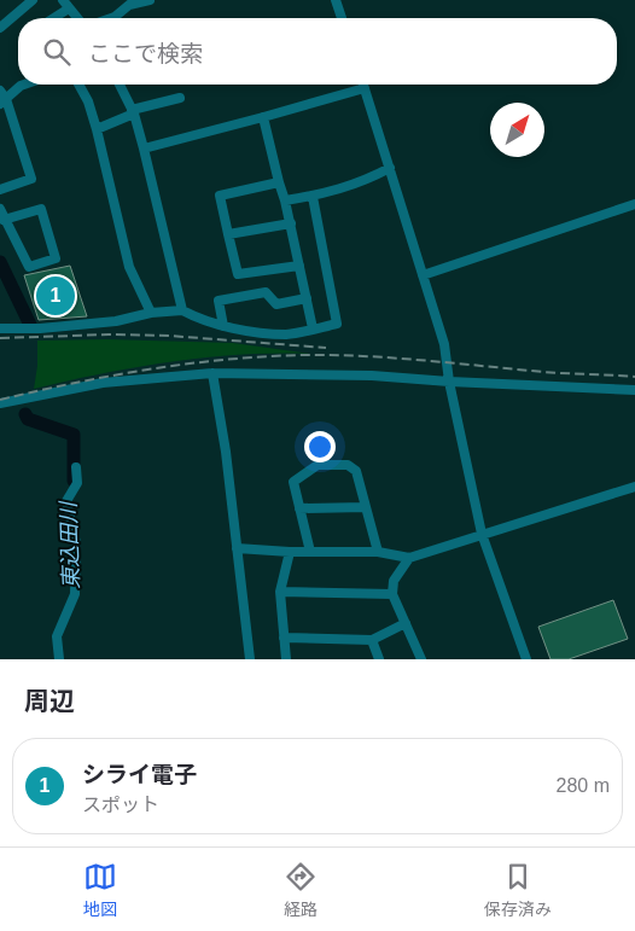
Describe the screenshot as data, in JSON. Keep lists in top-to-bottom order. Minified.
{"water":["東込田川"],"north":"top right","page":{"search":"ここで検索","pins":"1","heading":"周辺","list":[{"mark":"1","name":"シライ電子","note":"スポット","value":"280 m"}],"nav":["地図","経路","保存済み"]}}
